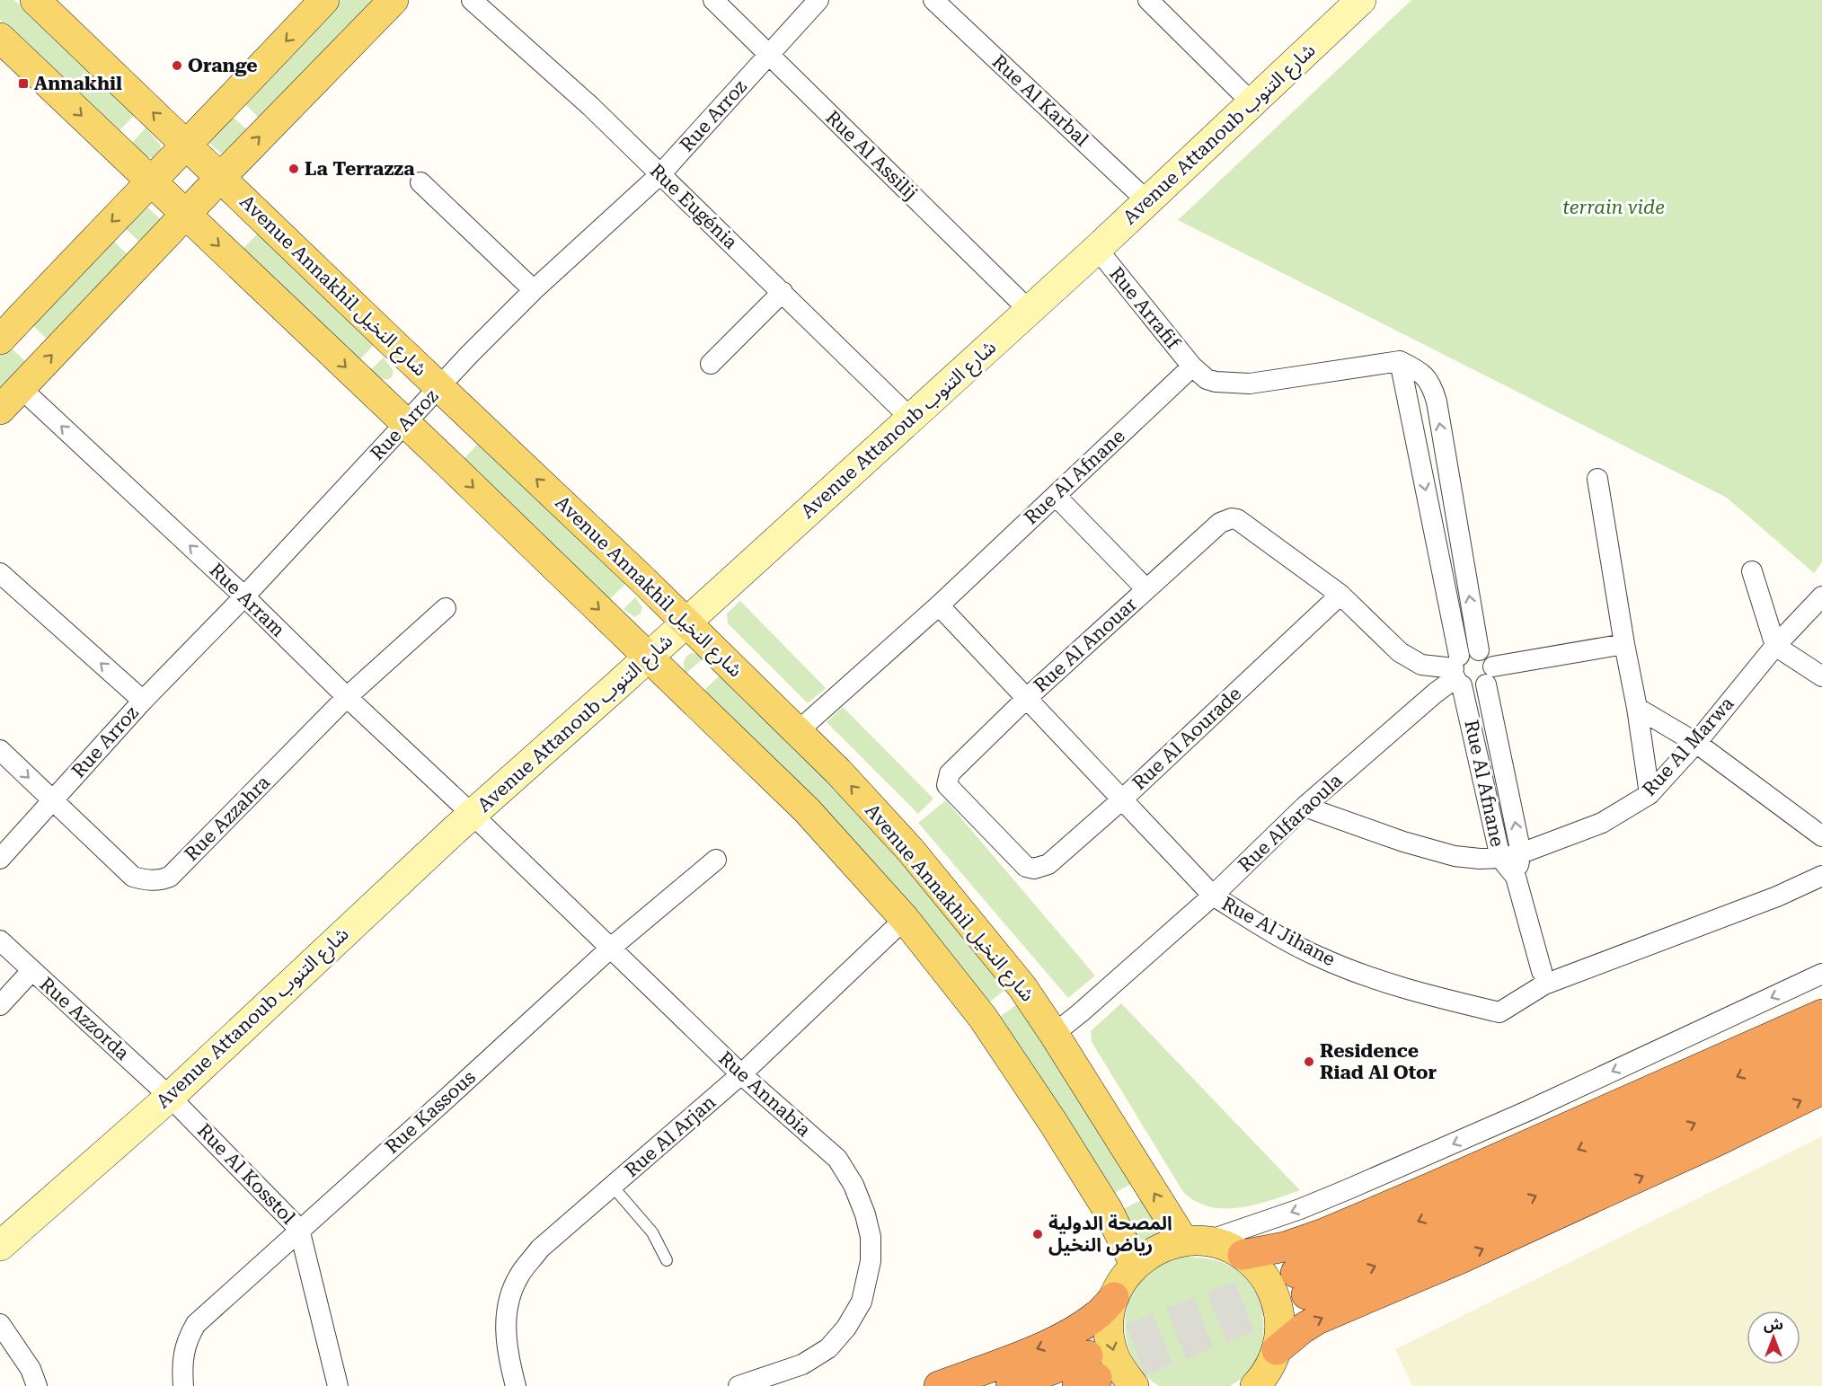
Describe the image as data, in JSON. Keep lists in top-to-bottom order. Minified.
{"streets":{"main road":["Avenue Annakhil شارع النخيل"],"street":["Rue Al Karbal","Rue Arroz","Avenue Attanoub شارع التنوب","Rue Al Assilij","Rue Eugénia","Rue Arrafif","Rue Al Afnane","Rue Arram","Rue Al Anouar","Rue Al Aourade","Rue Al Marwa","Rue Azzahra","Rue Alfaraoula","Rue Al Jihane","Rue Azzorda","Rue Annabia","Rue Kassous","Rue Al Arjan","Rue Al Kosstol"]},"crossings":[["Rue Al Karbal","Avenue Attanoub شارع التنوب"],["Rue Arroz","Rue Al Assilij"],["Rue Arroz","Rue Eugénia"],["Rue Arroz","Avenue Annakhil شارع النخيل"],["Rue Arroz","Rue Arram"],["Rue Arroz","Rue Azzahra"],["Avenue Attanoub شارع التنوب","Rue Al Assilij"],["Avenue Attanoub شارع التنوب","Rue Eugénia"],["Avenue Attanoub شارع التنوب","Avenue Annakhil شارع النخيل"],["Avenue Attanoub شارع التنوب","Rue Arrafif"],["Avenue Attanoub شارع التنوب","Rue Arram"],["Avenue Attanoub شارع التنوب","Rue Azzorda"],["Avenue Attanoub شارع التنوب","Rue Annabia"],["Avenue Attanoub شارع التنوب","Rue Al Kosstol"],["Avenue Annakhil شارع النخيل","Rue Al Afnane"],["Avenue Annakhil شارع النخيل","Rue Alfaraoula"],["Rue Arrafif","Rue Al Afnane"],["Rue Al Afnane","Rue Al Marwa"],["Rue Al Afnane","Rue Alfaraoula"],["Rue Al Afnane","Rue Al Jihane"],["Rue Arram","Rue Azzahra"],["Rue Arram","Rue Annabia"],["Rue Al Anouar","Rue Al Aourade"],["Rue Al Anouar","Rue Al Jihane"],["Rue Al Aourade","Rue Al Jihane"],["Rue Al Marwa","Rue Alfaraoula"],["Rue Alfaraoula","Rue Al Jihane"],["Rue Azzorda","Rue Al Kosstol"],["Rue Annabia","Rue Kassous"],["Rue Annabia","Rue Al Arjan"],["Rue Kassous","Rue Al Kosstol"]],"parks":["terrain vide"],"places":{"other":["Orange","La Terrazza","Residence Riad Al Otor","المصحة الدولية رياض النخيل"],"transit":["Annakhil"]},"north":"top"}
